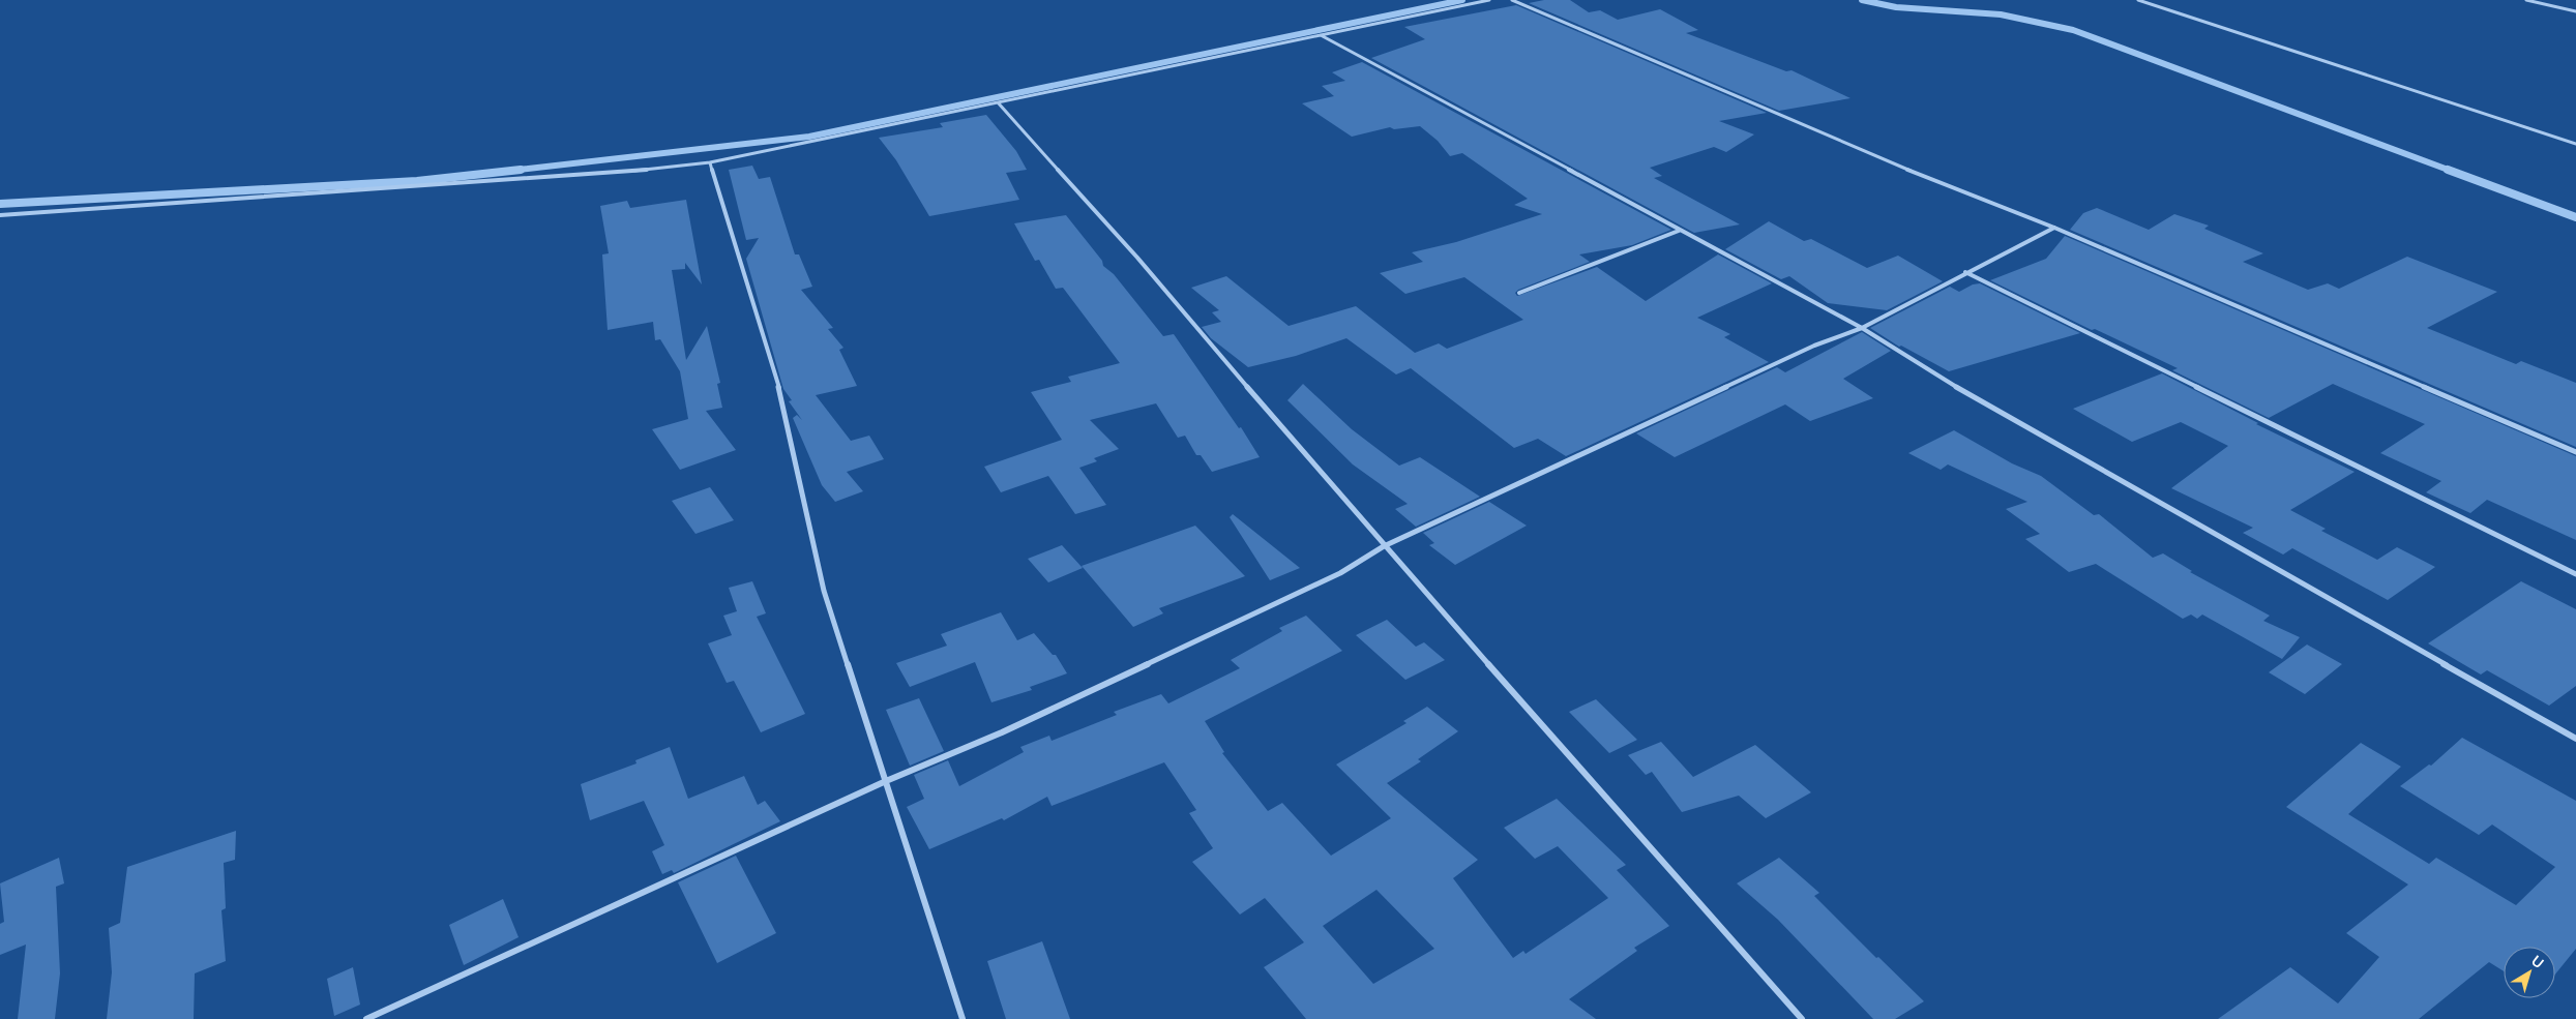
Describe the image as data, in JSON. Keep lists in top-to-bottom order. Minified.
{"north":"top right"}
